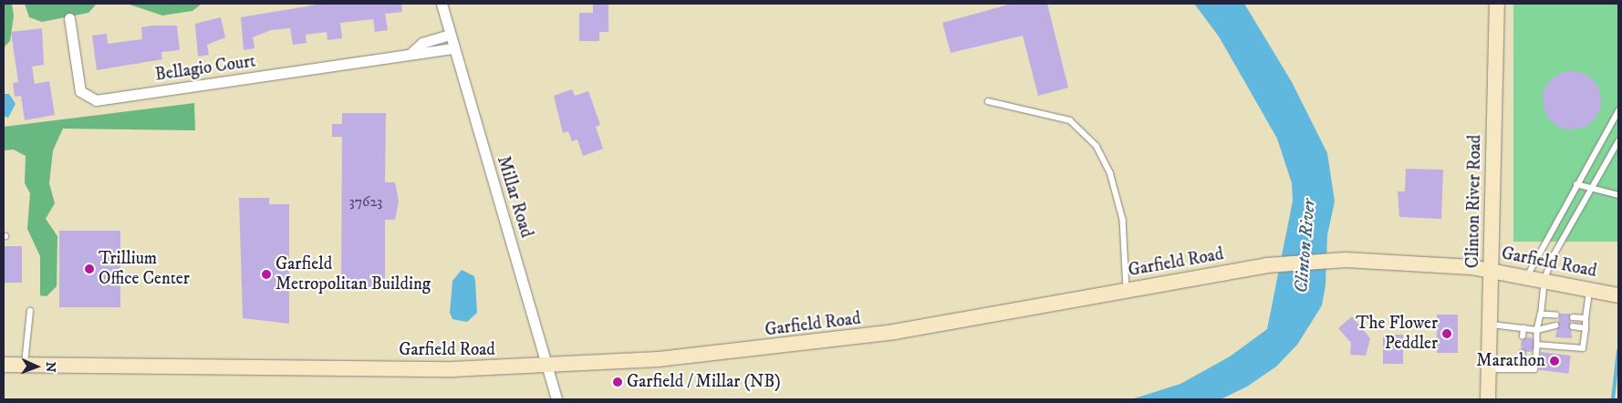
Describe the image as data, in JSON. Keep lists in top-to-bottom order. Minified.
{"streets":{"main road":["Clinton River Road","Garfield Road"],"street":["Bellagio Court","Millar Road"]},"crossings":[["Bellagio Court","Millar Road"],["Millar Road","Garfield Road"],["Clinton River Road","Garfield Road"]],"water":["Clinton River"],"places":["Trillium Office Center","Garfield Metropolitan Building","The Flower Peddler","Marathon","Garfield / Millar (NB)"],"house_numbers":["37623"],"north":"right"}
